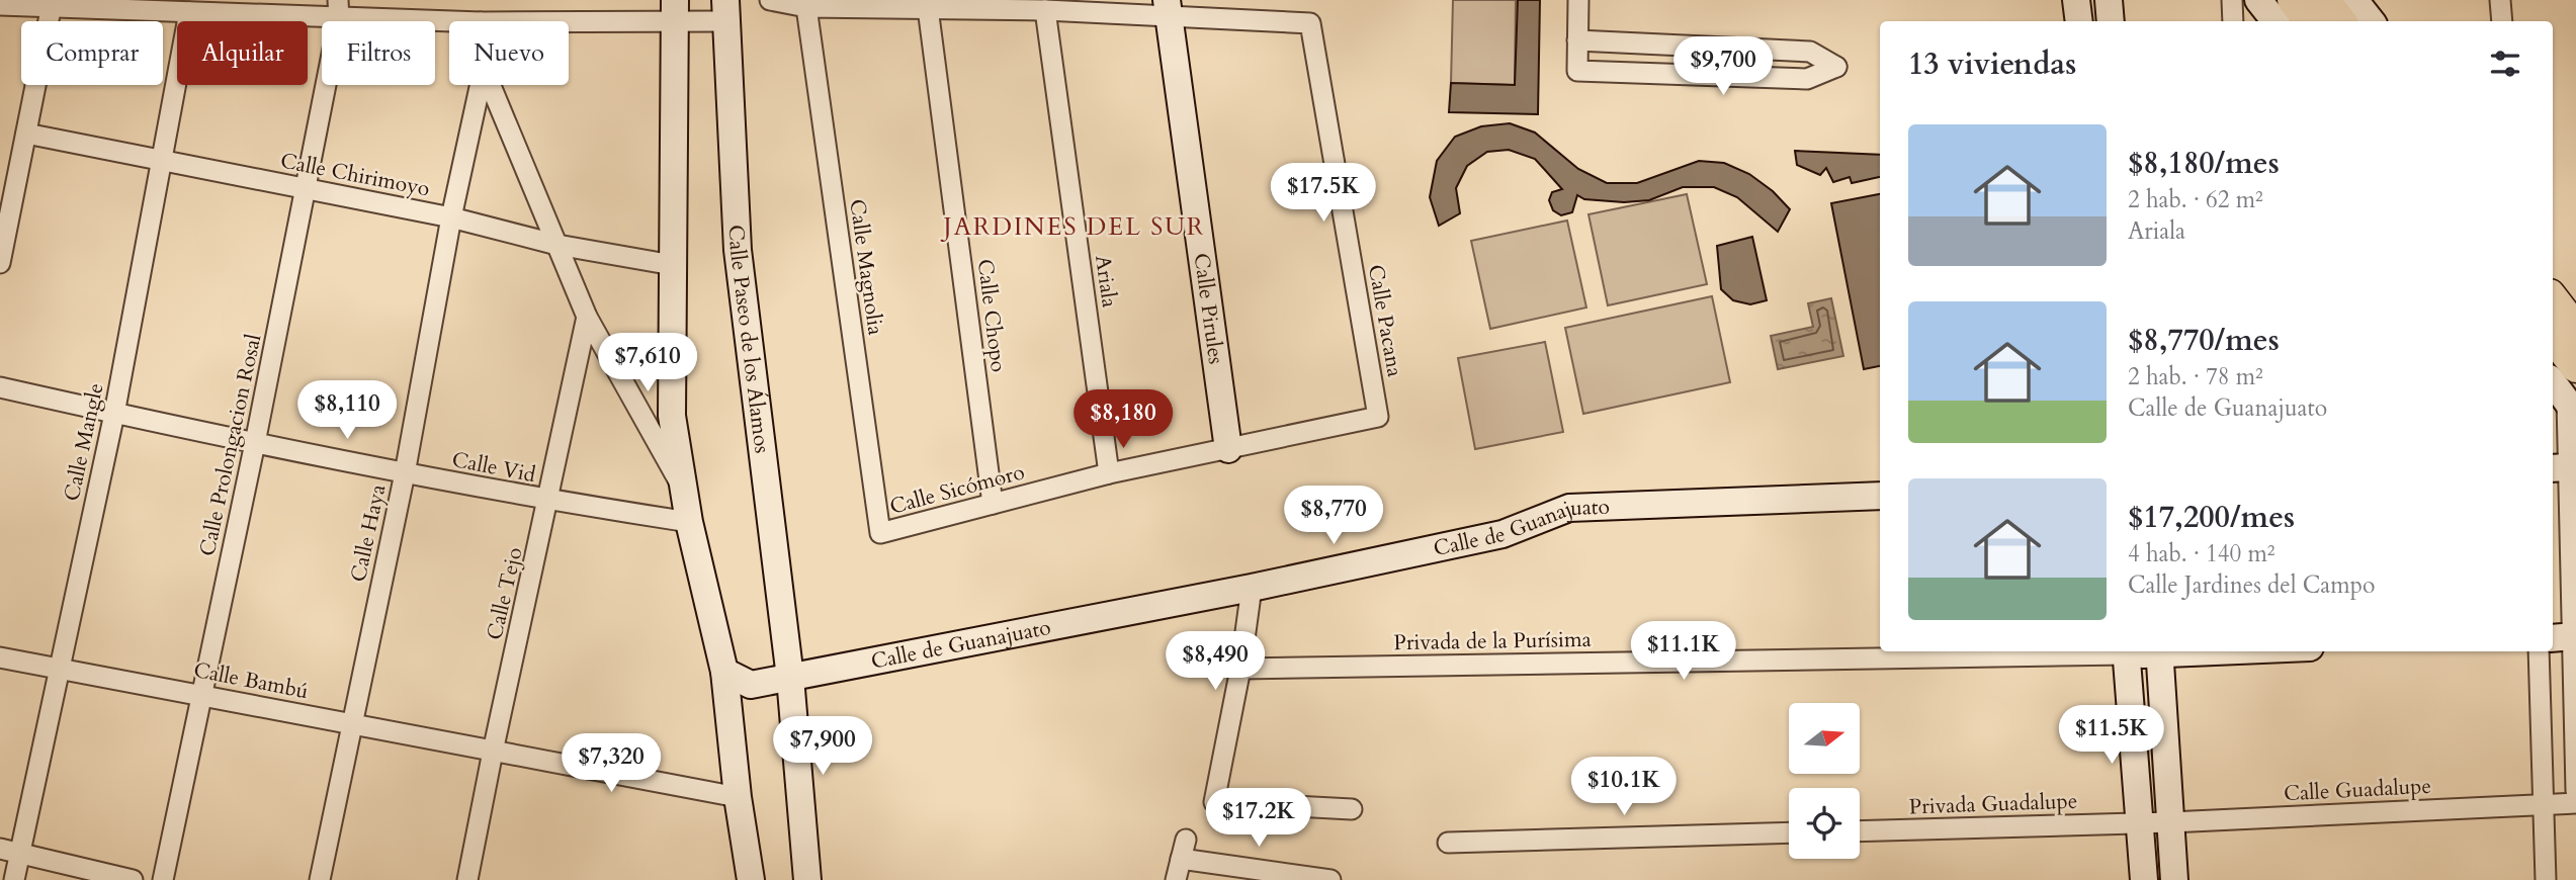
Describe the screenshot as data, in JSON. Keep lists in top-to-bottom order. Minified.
{"streets":{"main road":["Calle Pirules","Calle Paseo de los Álamos","Calle de Guanajuato"],"street":["Calle Chirimoyo","Calle Magnolia","Ariala","Calle Chopo","Calle Pacana","Calle Mangle","Calle Prolongacion Rosal","Calle Vid","Calle Sicómoro","Calle Haya","Calle Tejo","Privada de la Purísima","Calle Bambú","Calle Guadalupe","Privada Guadalupe"]},"crossings":[["Calle Chirimoyo","Calle Mangle"],["Calle Chirimoyo","Calle Prolongacion Rosal"],["Calle Chirimoyo","Calle Haya"],["Calle Magnolia","Calle Sicómoro"],["Ariala","Calle Sicómoro"],["Calle Pirules","Calle Pacana"],["Calle Pirules","Calle Sicómoro"],["Calle Chopo","Calle Sicómoro"],["Calle Pacana","Calle Sicómoro"],["Calle Paseo de los Álamos","Calle de Guanajuato"],["Calle Mangle","Calle Vid"],["Calle Mangle","Calle Bambú"],["Calle Prolongacion Rosal","Calle Vid"],["Calle Prolongacion Rosal","Calle Bambú"],["Calle Vid","Calle Haya"],["Calle Vid","Calle Tejo"],["Calle Haya","Calle Bambú"],["Calle Tejo","Calle Bambú"],["Calle Guadalupe","Privada Guadalupe"]],"districts":["JARDINES DEL SUR"],"north":"right","page":{"chip":["Comprar","Alquilar","Filtros","Nuevo"],"heading":"13 viviendas","price":["$9,700","$17.5K","$7,610","$8,110","$8,180","$8,770","$11.1K","$8,490","$11.5K","$7,900","$7,320","$10.1K","$17.2K"],"list":[{"name":"$8,180/mes","note":"2 hab. · 62 m² · Ariala"},{"name":"$8,770/mes","note":"2 hab. · 78 m² · Calle de Guanajuato"},{"name":"$17,200/mes","note":"4 hab. · 140 m² · Calle Jardines del Campo"}]}}
